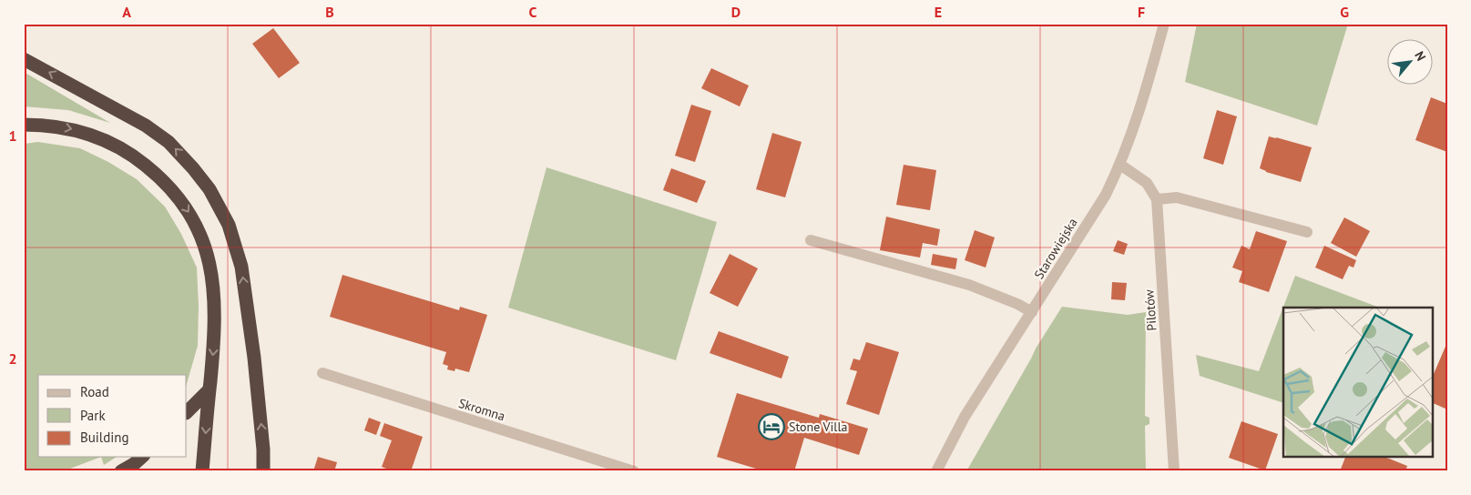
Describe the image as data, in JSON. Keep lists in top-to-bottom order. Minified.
{"streets":{"street":["Starowiejska","Pilotów","Skromna"]},"places":{"hotel":["Stone Villa"]},"legend":["Road","Park","Building"],"north":"top right","grid":{"columns":["A","B","C","D","E","F","G"],"rows":["1","2"]}}
